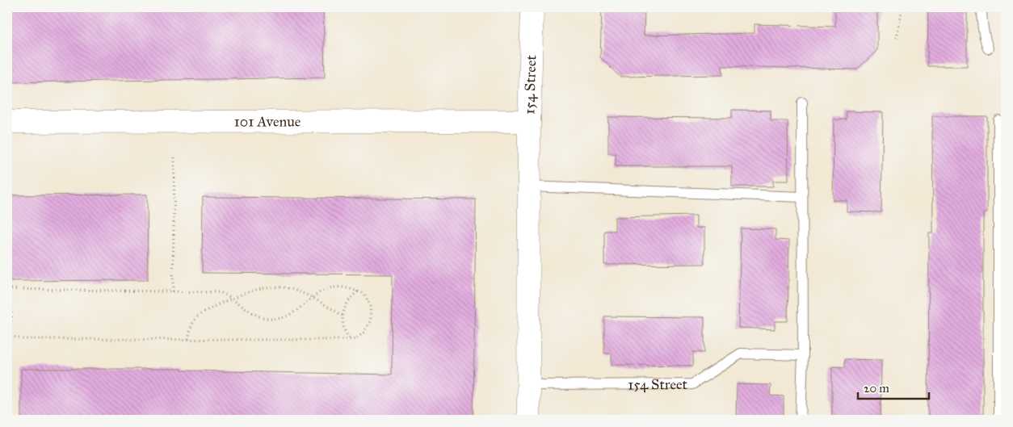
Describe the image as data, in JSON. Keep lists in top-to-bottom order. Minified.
{"streets":{"street":["154 Street","101 Avenue"]},"crossings":[["154 Street","101 Avenue"]],"scale_bar":"20 m"}
